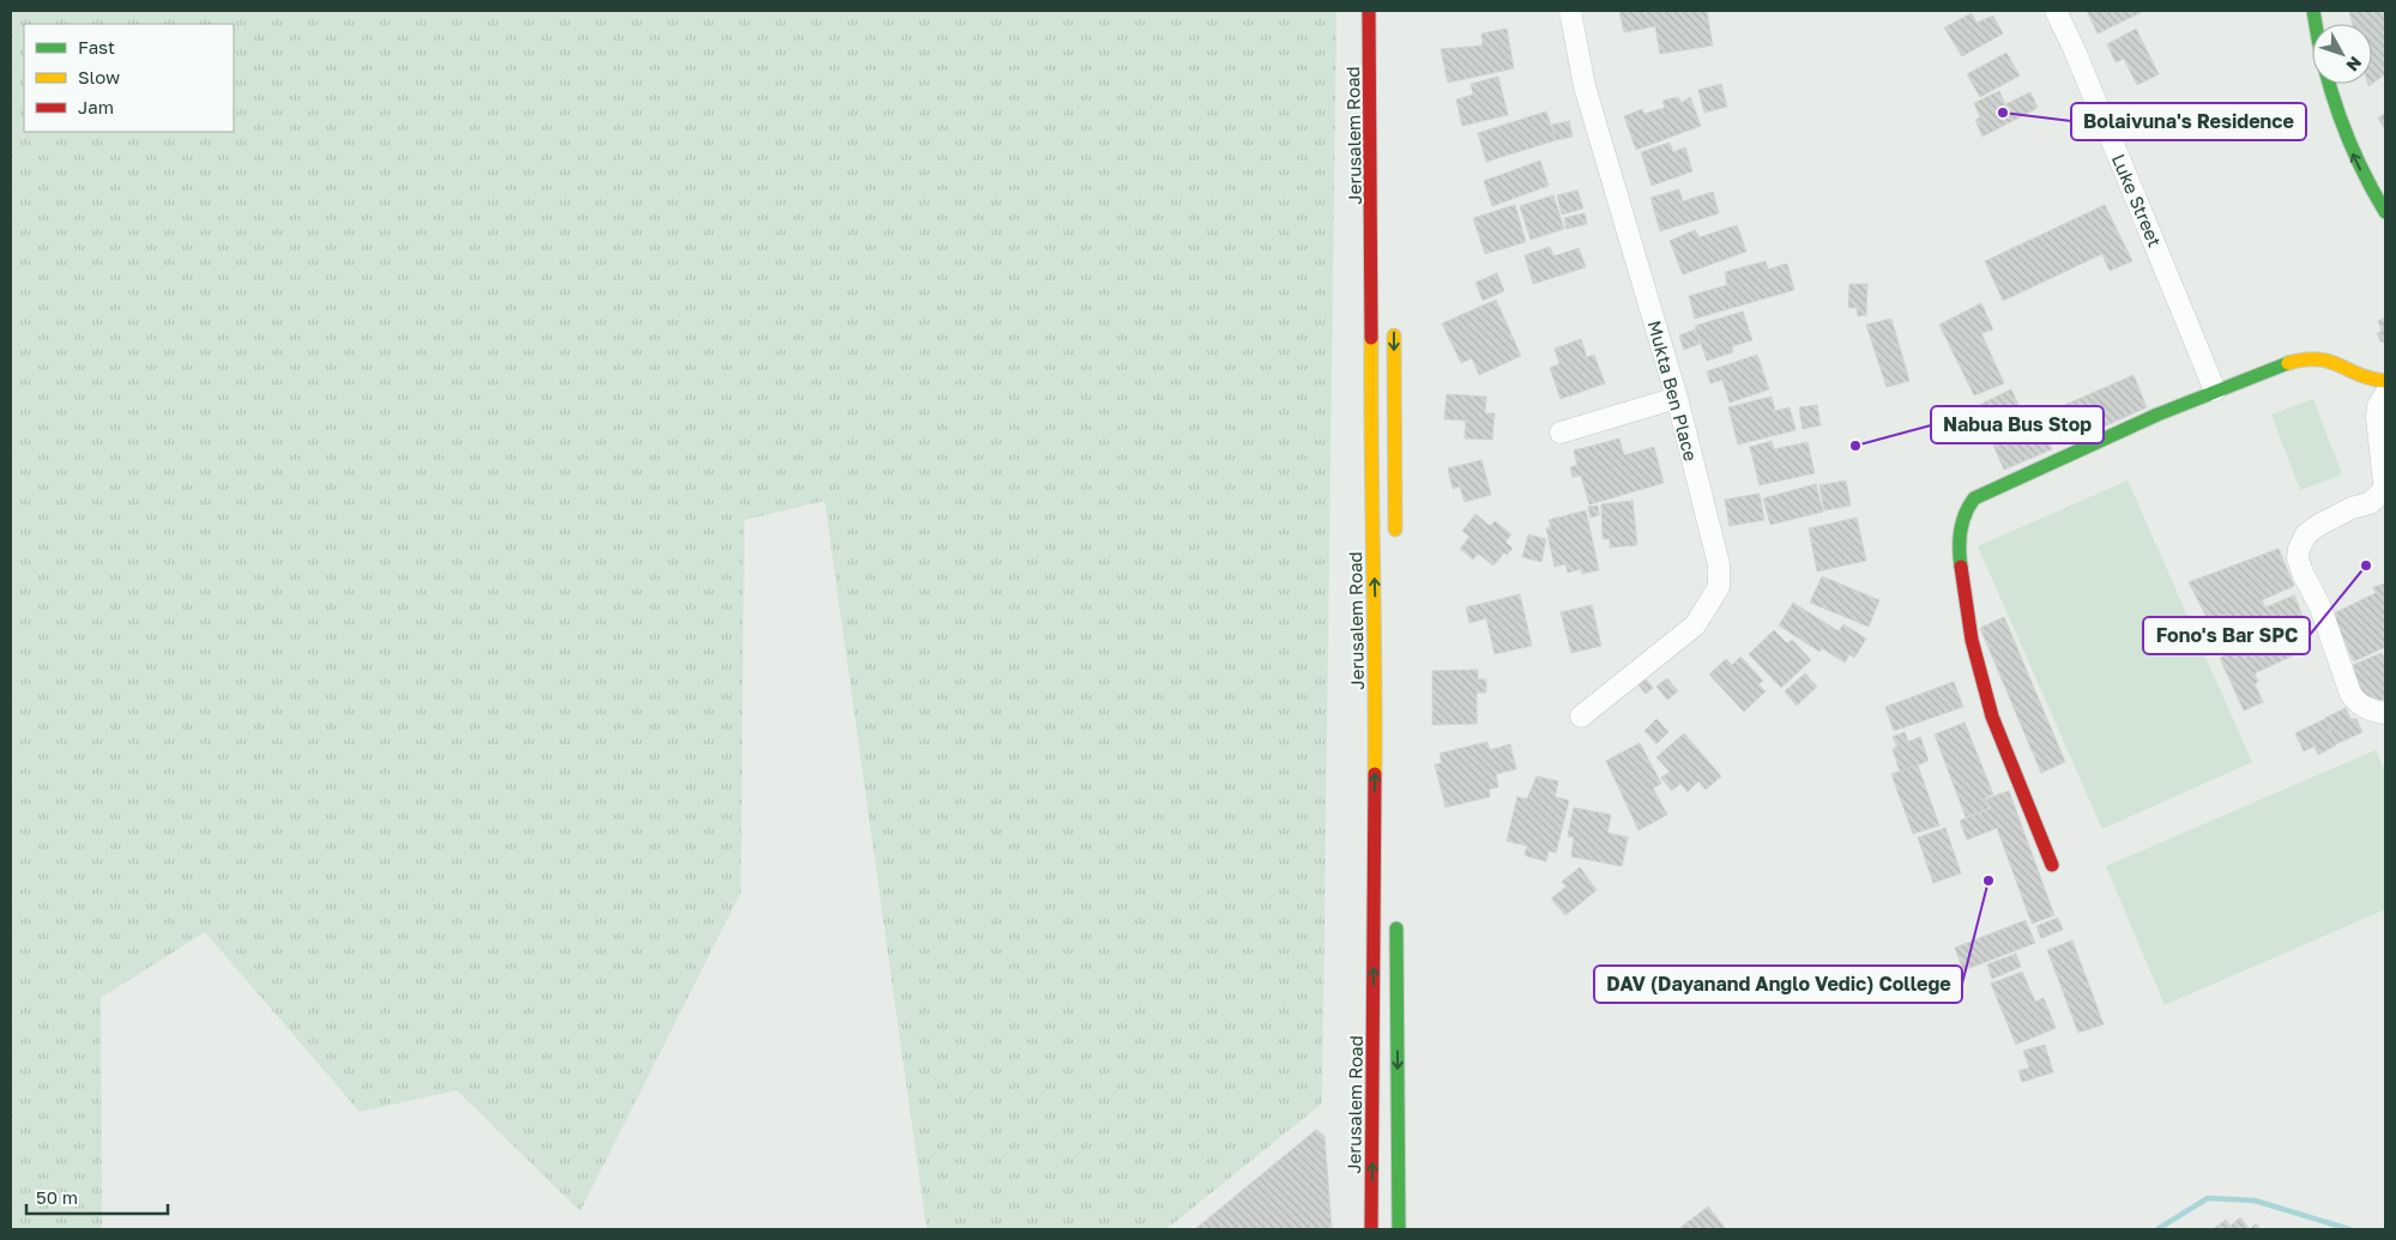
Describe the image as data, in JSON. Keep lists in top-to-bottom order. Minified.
{"streets":{"main road":["Jerusalem Road"],"street":["Luke Street","Mukta Ben Place"]},"places":["Bolaivuna's Residence","Nabua Bus Stop","Fono's Bar SPC","DAV (Dayanand Anglo Vedic) College"],"legend":["Fast","Slow","Jam"],"scale_bar":"50 m","north":"bottom right"}
